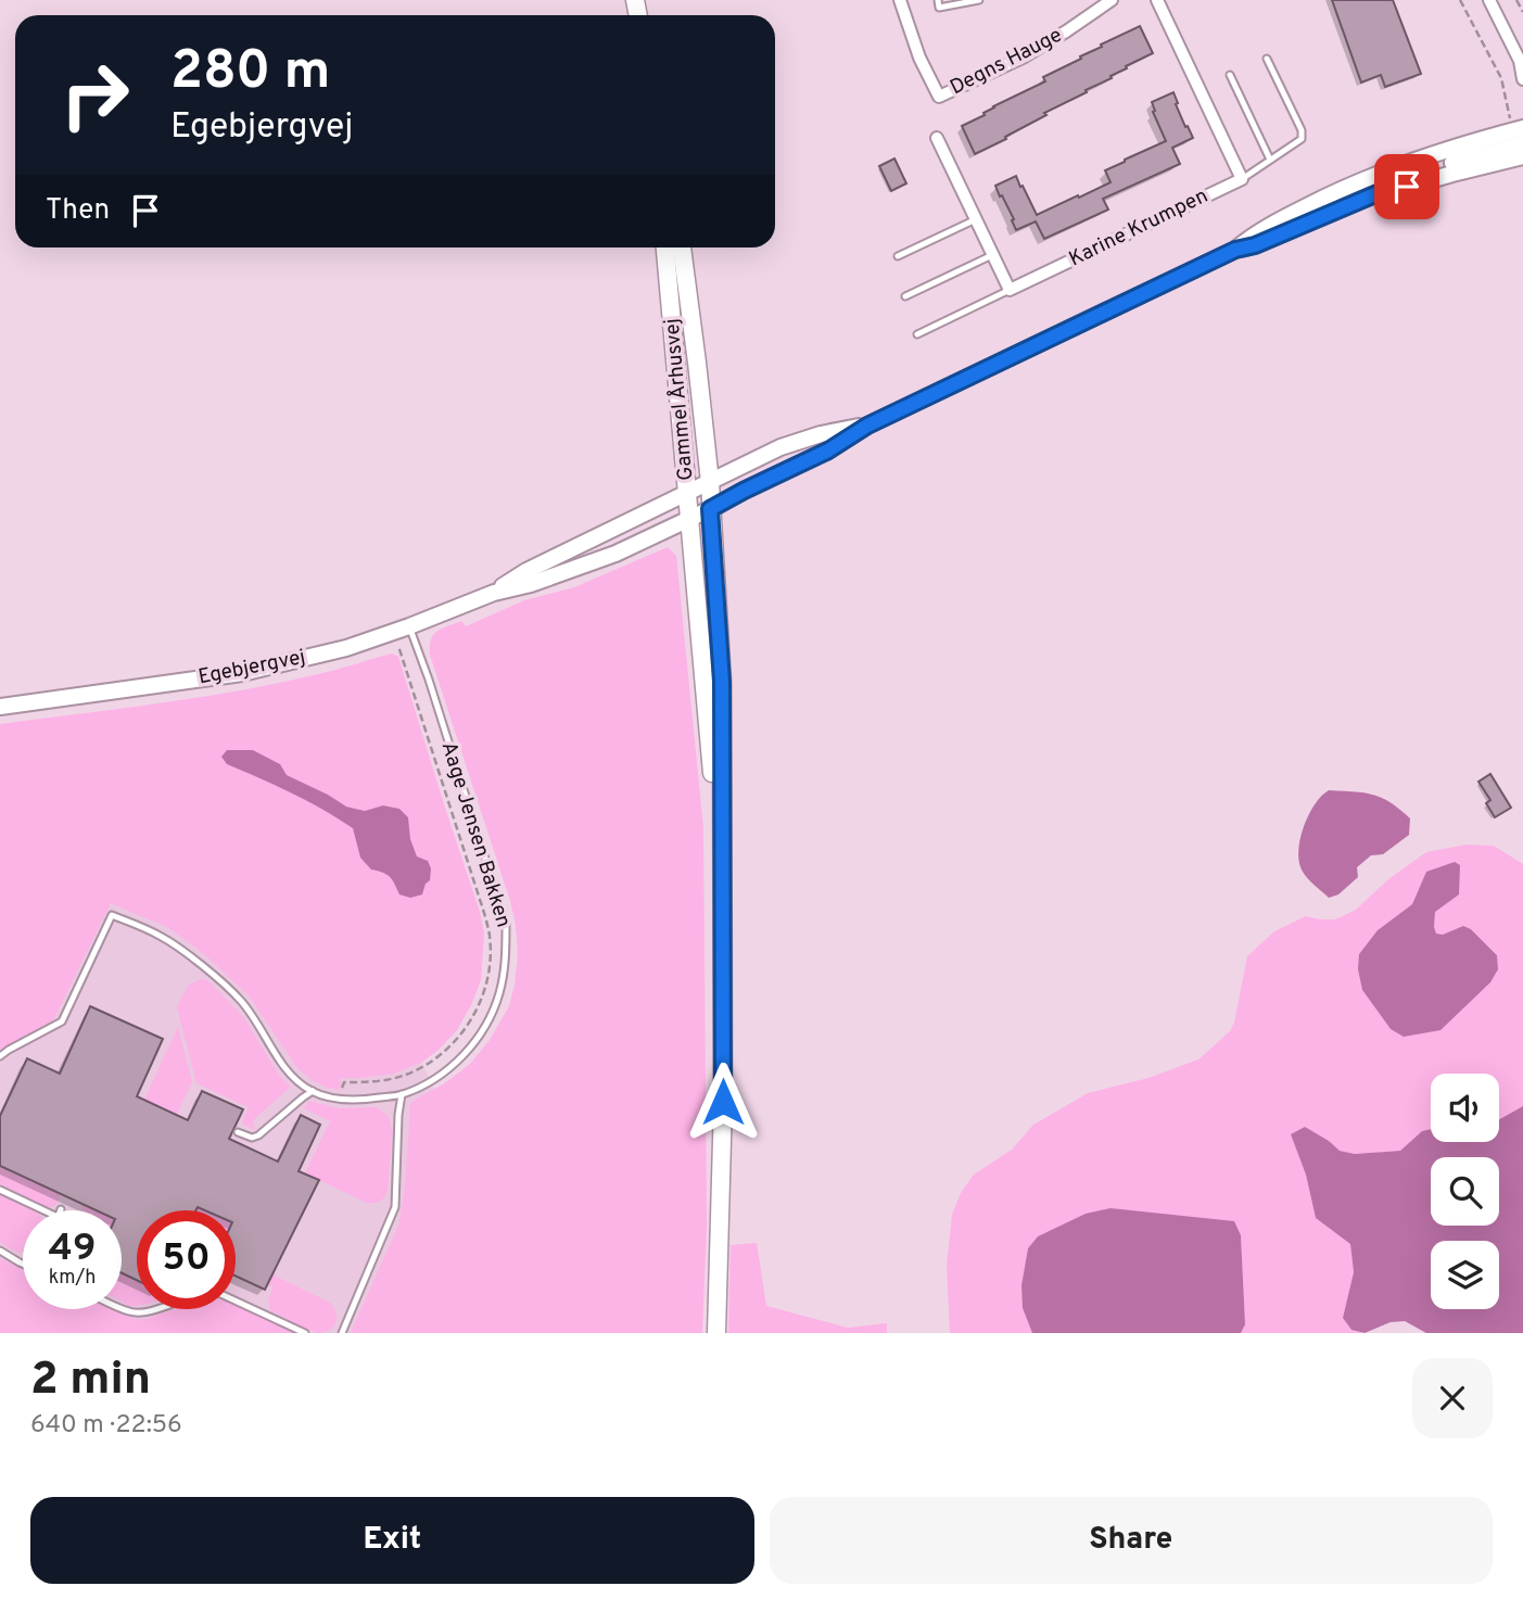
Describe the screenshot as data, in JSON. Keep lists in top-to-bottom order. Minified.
{"streets":{"main road":["Gammel Århusvej"],"street":["Degns Hauge","Karine Krumpen","Egebjergvej"],"lane":["Aage Jensen Bakken"]},"crossings":[["Gammel Århusvej","Egebjergvej"],["Egebjergvej","Aage Jensen Bakken"]],"page":{"turn":["280 m","Egebjergvej"],"then":"Then","speed":"49 km/h","limit":"50","heading":["2 min","640 m · 22:56"],"buttons":["Exit","Share"]}}
